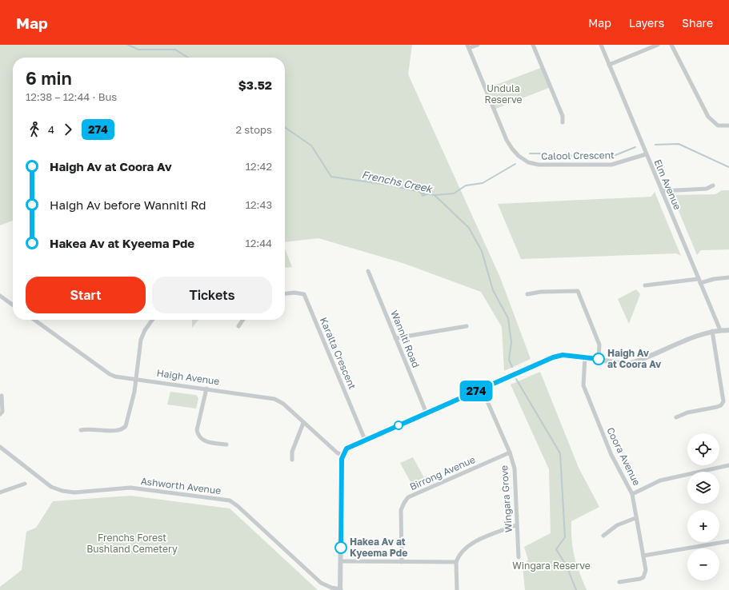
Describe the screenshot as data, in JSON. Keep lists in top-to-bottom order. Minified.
{"streets":{"street":["Calool Crescent","Elm Avenue","Wanniti Road","Karalta Crescent","Haigh Avenue","Coora Avenue","Birrong Avenue","Ashworth Avenue","Wingara Grove"]},"crossings":[["Calool Crescent","Elm Avenue"],["Birrong Avenue","Wingara Grove"]],"water":["Frenchs Creek"],"parks":["Undula Reserve","Frenchs Forest Bushland Cemetery","Wingara Reserve"],"places":["Haigh Av at Coora Av","Hakea Av at Kyeema Pde"],"lines":["bus line 274"],"page":{"header":"Map","nav":["Map","Layers","Share"],"on_map":"274","heading":["6 min","12:38 – 12:44 · Bus","$3.52"],"legs":["4","274","2 stops"],"list":[{"name":"Haigh Av at Coora Av","value":"12:42"},{"name":"Haigh Av before Wanniti Rd","value":"12:43"},{"name":"Hakea Av at Kyeema Pde","value":"12:44"}],"buttons":["Start","Tickets"],"map_buttons":["+","−"]}}
